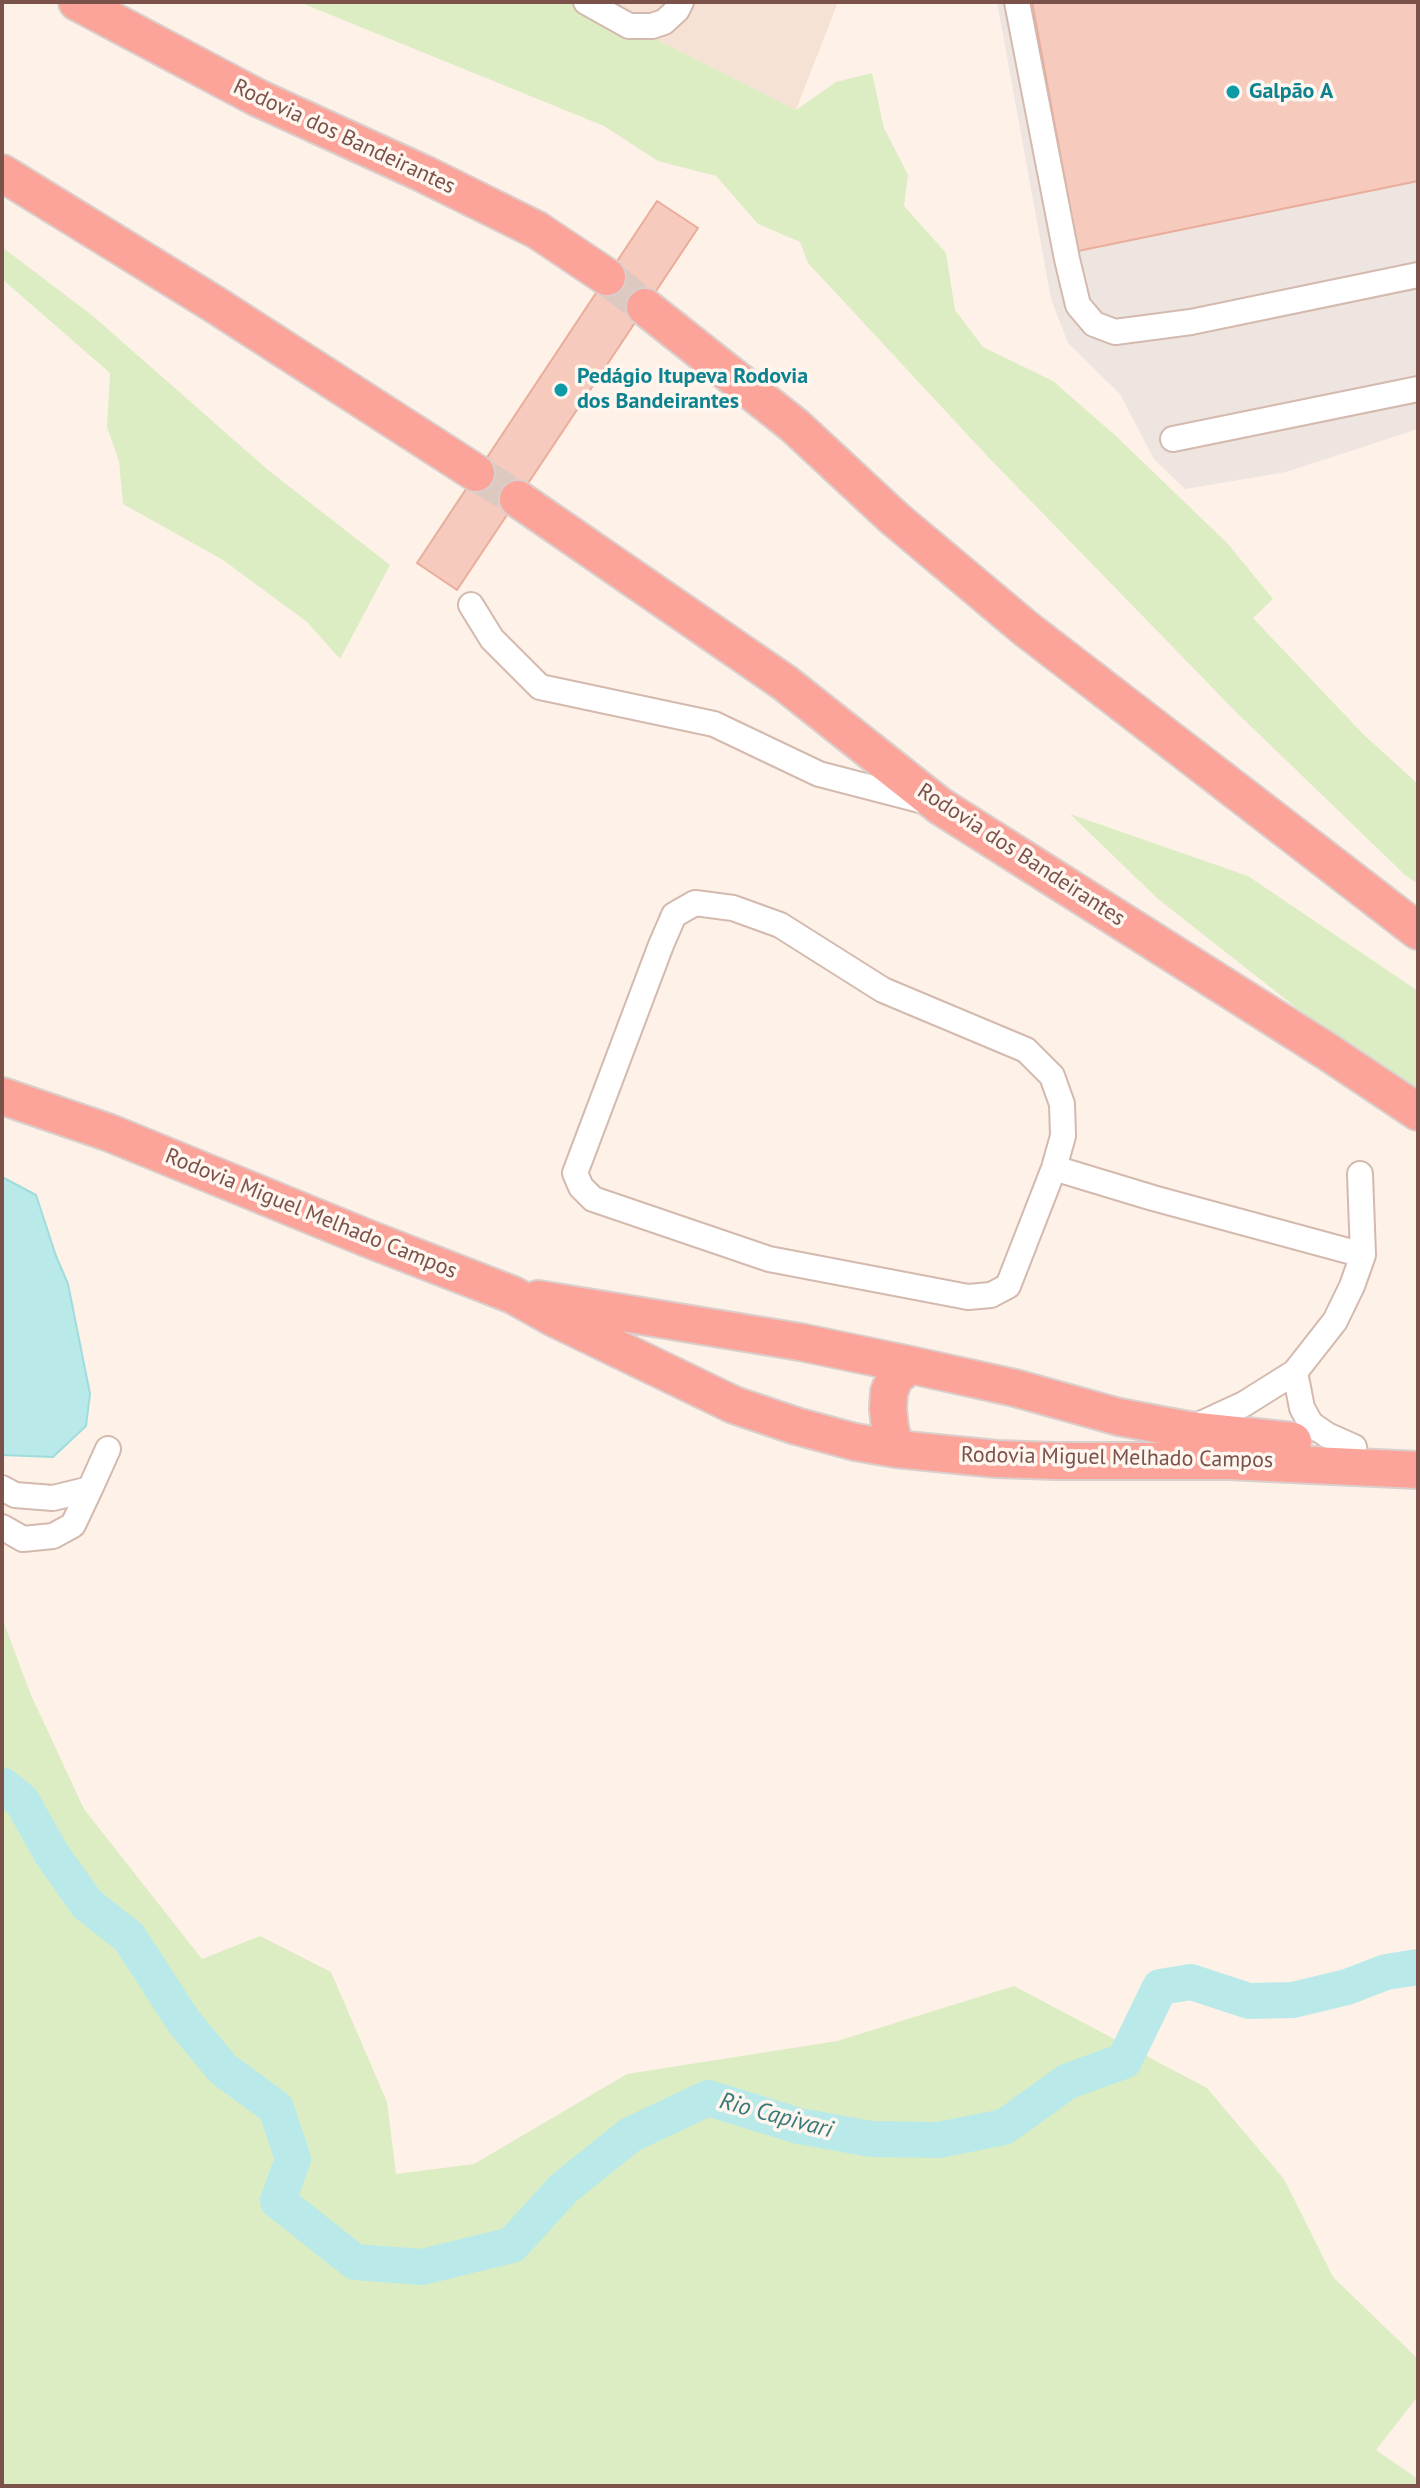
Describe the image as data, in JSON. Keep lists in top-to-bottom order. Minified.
{"streets":{"highway":["Rodovia dos Bandeirantes","Rodovia Miguel Melhado Campos"]},"water":["Rio Capivari"],"places":["Galpão A","Pedágio Itupeva Rodovia dos Bandeirantes"]}
